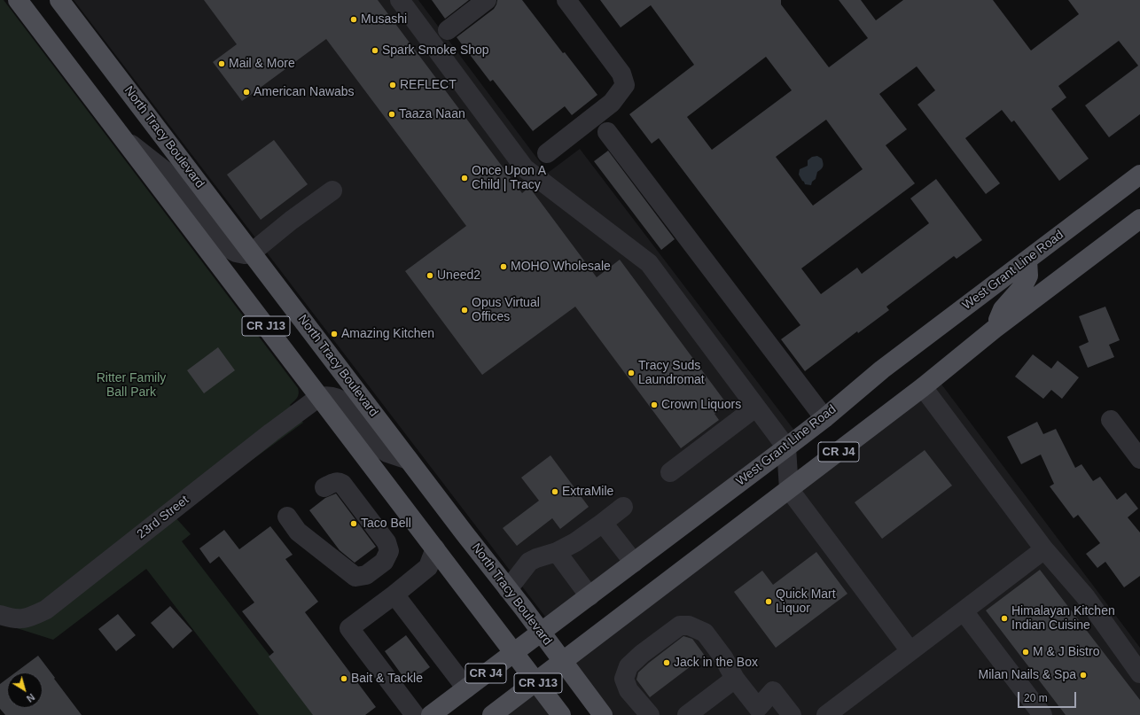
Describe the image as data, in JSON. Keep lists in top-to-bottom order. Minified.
{"streets":{"main road":["North Tracy Boulevard","West Grant Line Road","CR J13","CR J4"],"street":["23rd Street"]},"crossings":[["North Tracy Boulevard","West Grant Line Road"],["North Tracy Boulevard","CR J4"],["West Grant Line Road","CR J13"],["CR J13","CR J4"],["CR J13","23rd Street"]],"parks":["Ritter Family Ball Park"],"places":["Musashi","Spark Smoke Shop","Mail & More","REFLECT","American Nawabs","Taaza Naan","Once Upon A Child | Tracy","MOHO Wholesale","Uneed2","Opus Virtual Offices","Amazing Kitchen","Tracy Suds Laundromat","Crown Liquors","ExtraMile","Taco Bell","Quick Mart Liquor","Himalayan Kitchen Indian Cuisine","M & J Bistro","Jack in the Box","Milan Nails & Spa","Bait & Tackle"],"scale_bar":"20 m","north":"bottom right"}
